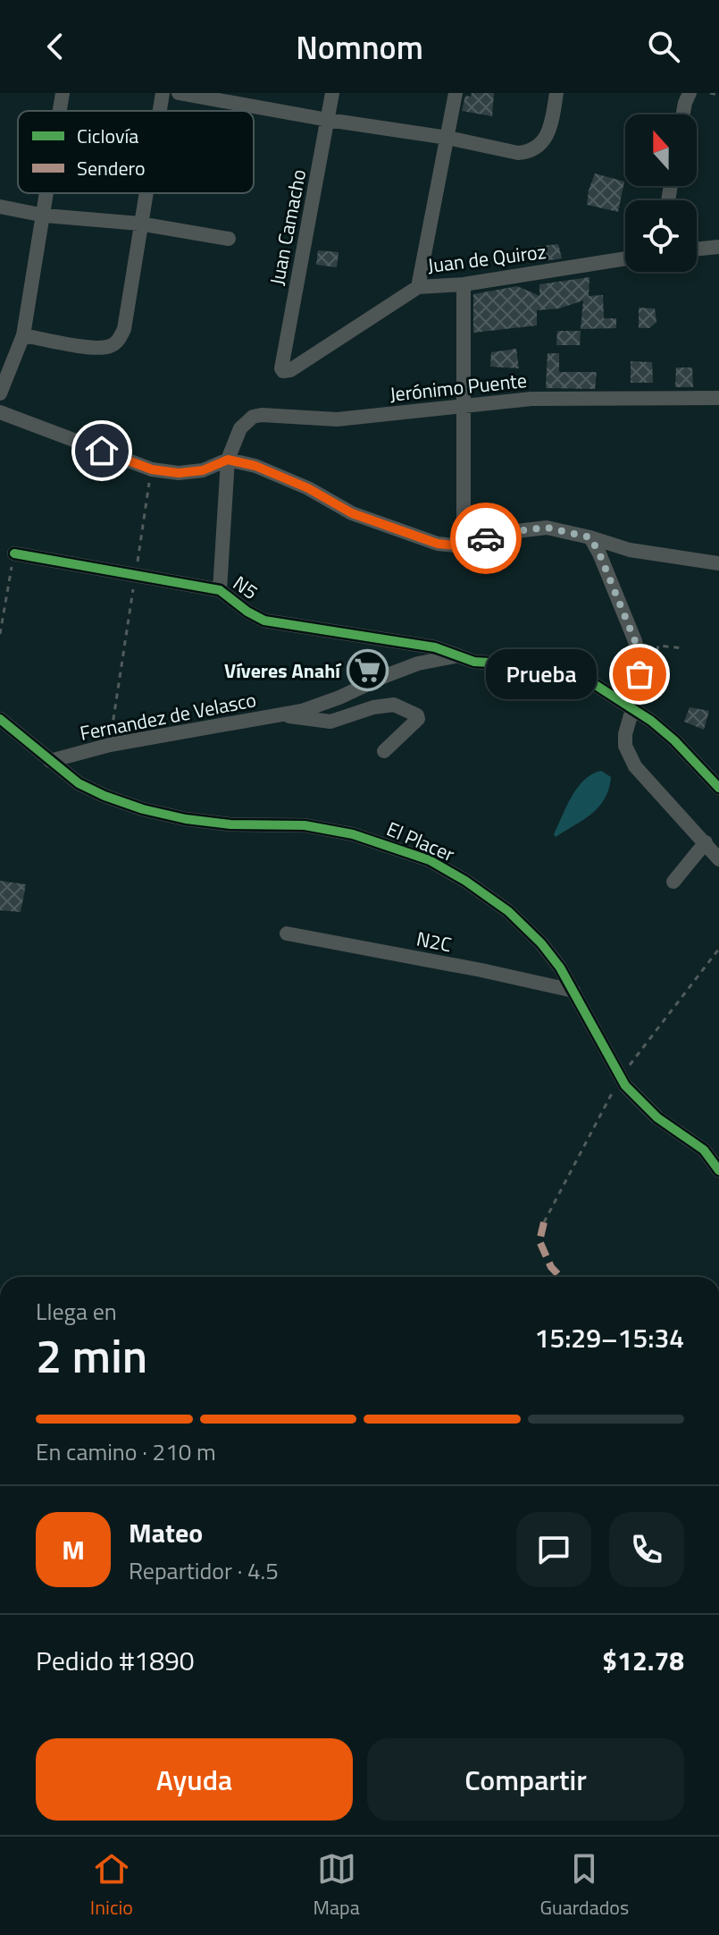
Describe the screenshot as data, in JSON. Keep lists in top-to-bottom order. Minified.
{"streets":{"street":["Juan Camacho","Juan de Quiroz","Jerónimo Puente","N5","Fernandez de Velasco","El Placer","N2C"]},"crossings":[["Juan Camacho","Juan de Quiroz"],["N5","Fernandez de Velasco"],["Fernandez de Velasco","El Placer"],["El Placer","N2C"]],"places":{"supermarket":["Víveres Anahí"],"other":["Prueba"]},"legend":["Ciclovía","Sendero"],"north":"top","page":{"header":"Nomnom","bubble":"Prueba","heading":["2 min","Llega en","15:29–15:34"],"panel":["Mateo","Repartidor · 4.5","Pedido #1890","$12.78"],"bar":"En camino · 210 m","round":"M","buttons":["Ayuda","Compartir"],"tabs":["Inicio","Mapa","Guardados"]}}
